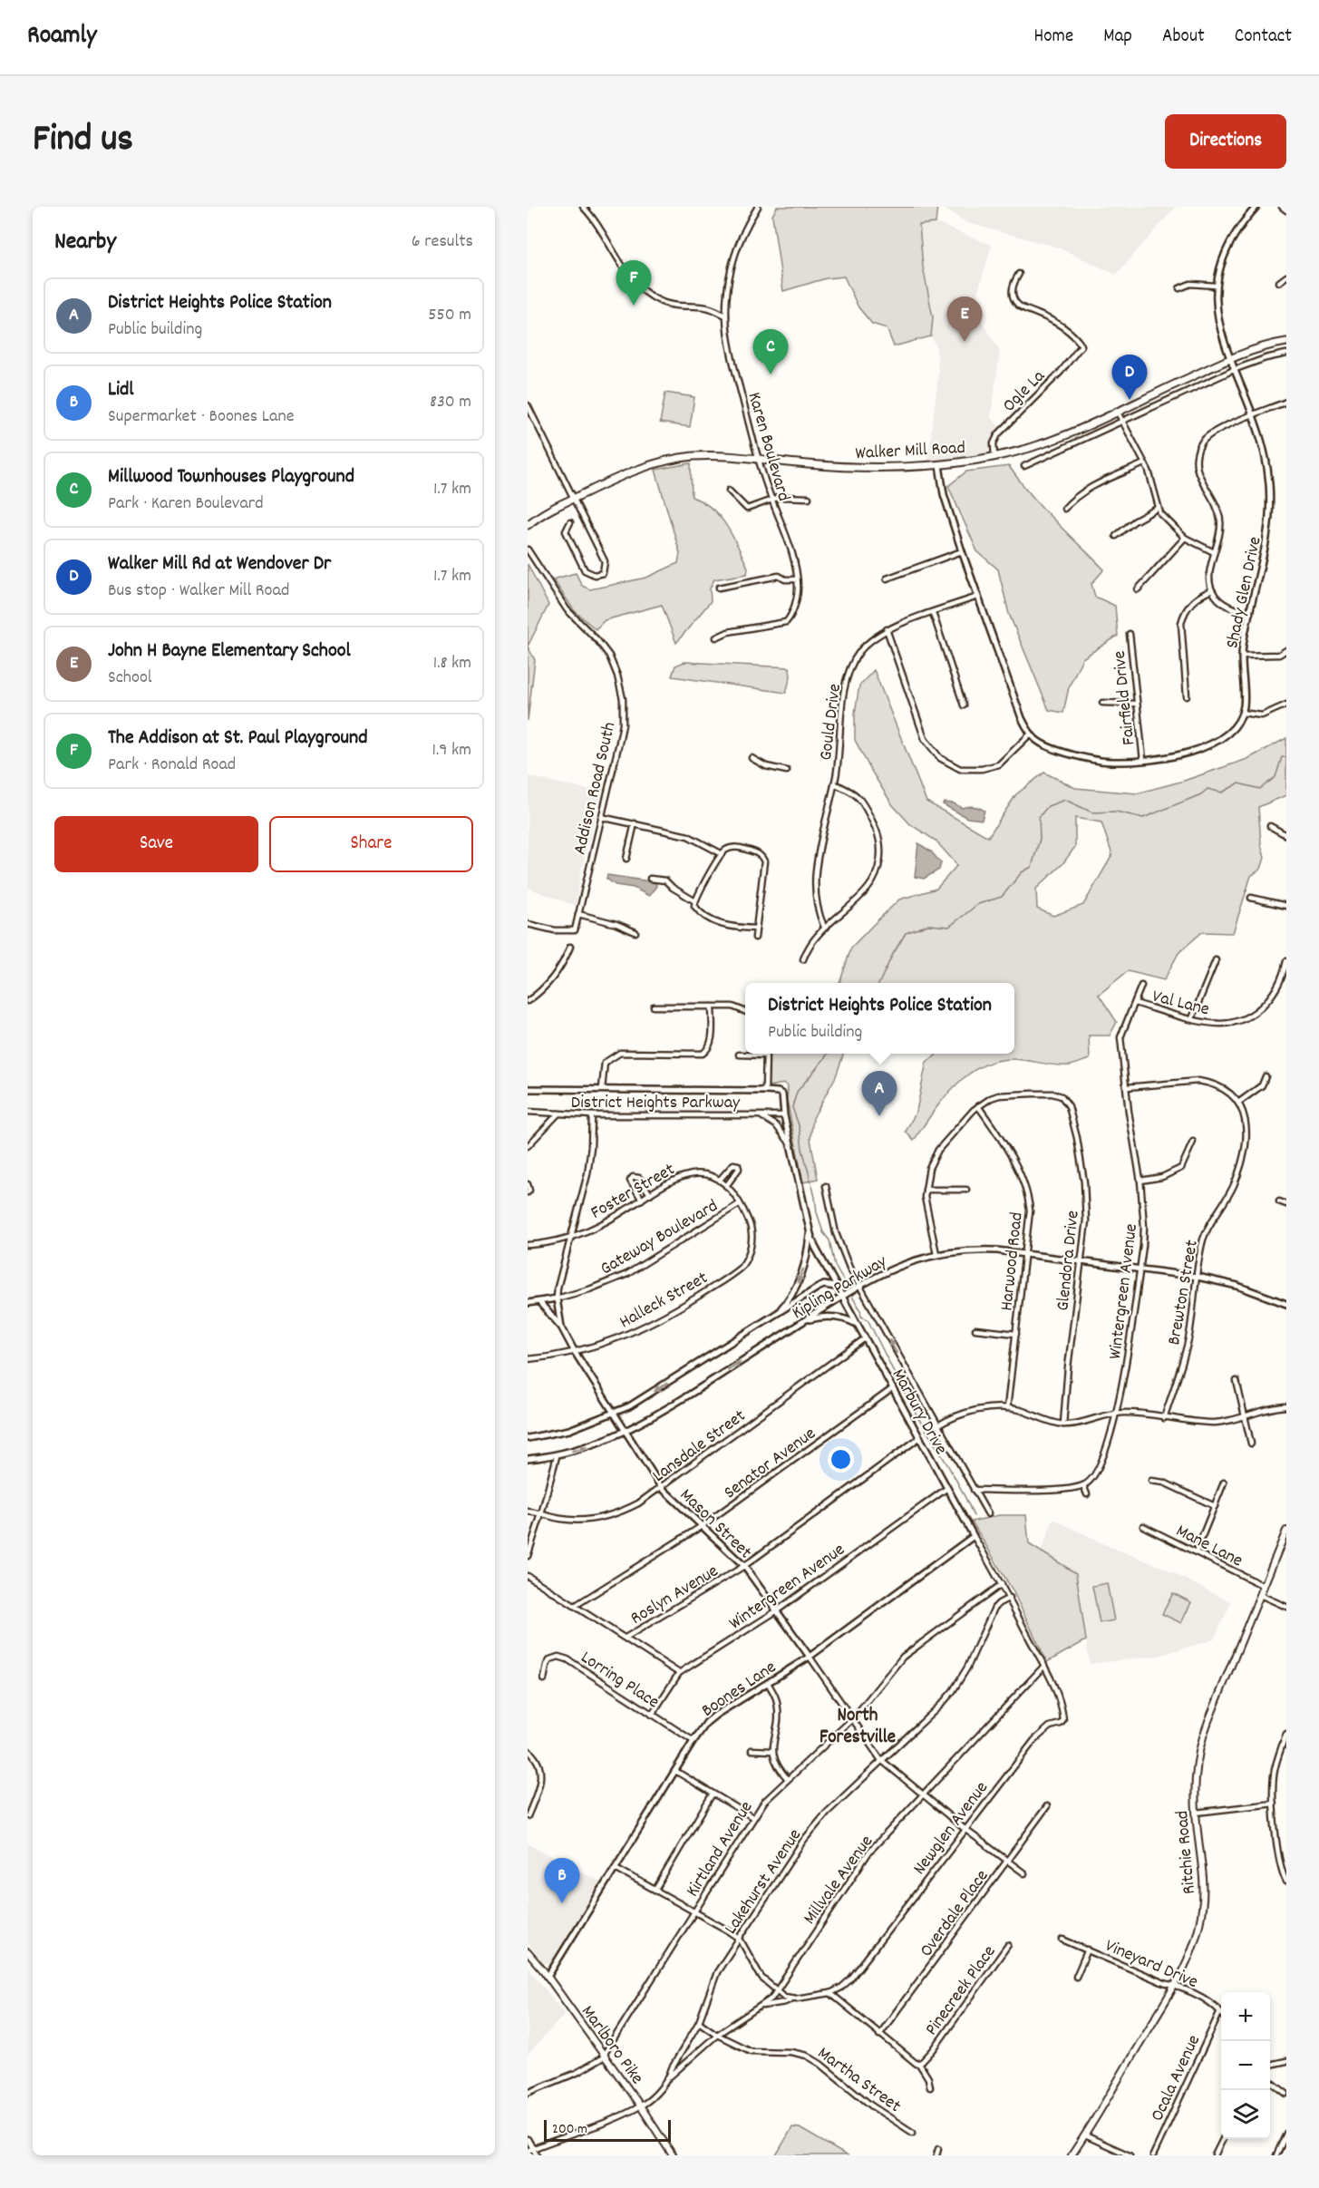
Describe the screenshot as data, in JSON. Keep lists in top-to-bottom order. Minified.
{"streets":{"main road":["Walker Mill Road","Ritchie Road","Marlboro Pike"],"street":["Ogle La","Karen Boulevard","Shady Glen Drive","Fairfield Drive","Gould Drive","Addison Road South","Val Lane","District Heights Parkway","Foster Street","Gateway Boulevard","Glendora Drive","Harwood Road","Kipling Parkway","Wintergreen Avenue","Brewton Street","Halleck Street","Marbury Drive","Lansdale Street","Senator Avenue","Mason Street","Mane Lane","Roslyn Avenue","Lorring Place","Boones Lane","Newglen Avenue","Kirtland Avenue","Millvale Avenue","Lakehurst Avenue","Overdale Place","Vineyard Drive","Pinecreek Place","Ocala Avenue","Martha Street"]},"crossings":[["Ogle La","Walker Mill Road"],["Karen Boulevard","Walker Mill Road"],["Walker Mill Road","Shady Glen Drive"],["Val Lane","Wintergreen Avenue"],["District Heights Parkway","Marbury Drive"],["District Heights Parkway","Mason Street"],["Foster Street","Gateway Boulevard"],["Foster Street","Halleck Street"],["Foster Street","Mason Street"],["Gateway Boulevard","Halleck Street"],["Gateway Boulevard","Mason Street"],["Glendora Drive","Harwood Road"],["Glendora Drive","Kipling Parkway"],["Harwood Road","Kipling Parkway"],["Kipling Parkway","Wintergreen Avenue"],["Kipling Parkway","Brewton Street"],["Kipling Parkway","Marbury Drive"],["Kipling Parkway","Mason Street"],["Wintergreen Avenue","Marbury Drive"],["Wintergreen Avenue","Mason Street"],["Wintergreen Avenue","Lorring Place"],["Halleck Street","Mason Street"],["Marbury Drive","Lansdale Street"],["Marbury Drive","Senator Avenue"],["Marbury Drive","Roslyn Avenue"],["Marbury Drive","Boones Lane"],["Marbury Drive","Newglen Avenue"],["Marbury Drive","Kirtland Avenue"],["Marbury Drive","Millvale Avenue"],["Marbury Drive","Lakehurst Avenue"],["Lansdale Street","Mason Street"],["Senator Avenue","Mason Street"],["Mason Street","Roslyn Avenue"],["Mason Street","Boones Lane"],["Mason Street","Newglen Avenue"],["Mason Street","Kirtland Avenue"],["Mason Street","Millvale Avenue"],["Mason Street","Lakehurst Avenue"],["Mason Street","Overdale Place"],["Mane Lane","Ritchie Road"],["Lorring Place","Boones Lane"],["Boones Lane","Marlboro Pike"],["Kirtland Avenue","Marlboro Pike"],["Ritchie Road","Vineyard Drive"],["Millvale Avenue","Lakehurst Avenue"],["Millvale Avenue","Martha Street"],["Lakehurst Avenue","Marlboro Pike"],["Lakehurst Avenue","Martha Street"],["Vineyard Drive","Ocala Avenue"]],"districts":["North Forestville"],"scale_bar":"200 m","page":{"header":"Roamly","nav":["Home","Map","About","Contact"],"title":"Find us","buttons":["Directions",["Save","Share"]],"heading":["Nearby","6 results"],"pins":["F","E","C","D","A","B"],"list":[{"mark":"A","name":"District Heights Police Station","note":"Public building","value":"550 m"},{"mark":"B","name":"Lidl","note":"Supermarket · Boones Lane","value":"830 m"},{"mark":"C","name":"Millwood Townhouses Playground","note":"Park · Karen Boulevard","value":"1.7 km"},{"mark":"D","name":"Walker Mill Rd at Wendover Dr","note":"Bus stop · Walker Mill Road","value":"1.7 km"},{"mark":"E","name":"John H Bayne Elementary School","note":"School","value":"1.8 km"},{"mark":"F","name":"The Addison at St. Paul Playground","note":"Park · Ronald Road","value":"1.9 km"}],"popup":["District Heights Police Station","Public building"],"map_buttons":["+","−"],"scale":"200 m"}}
